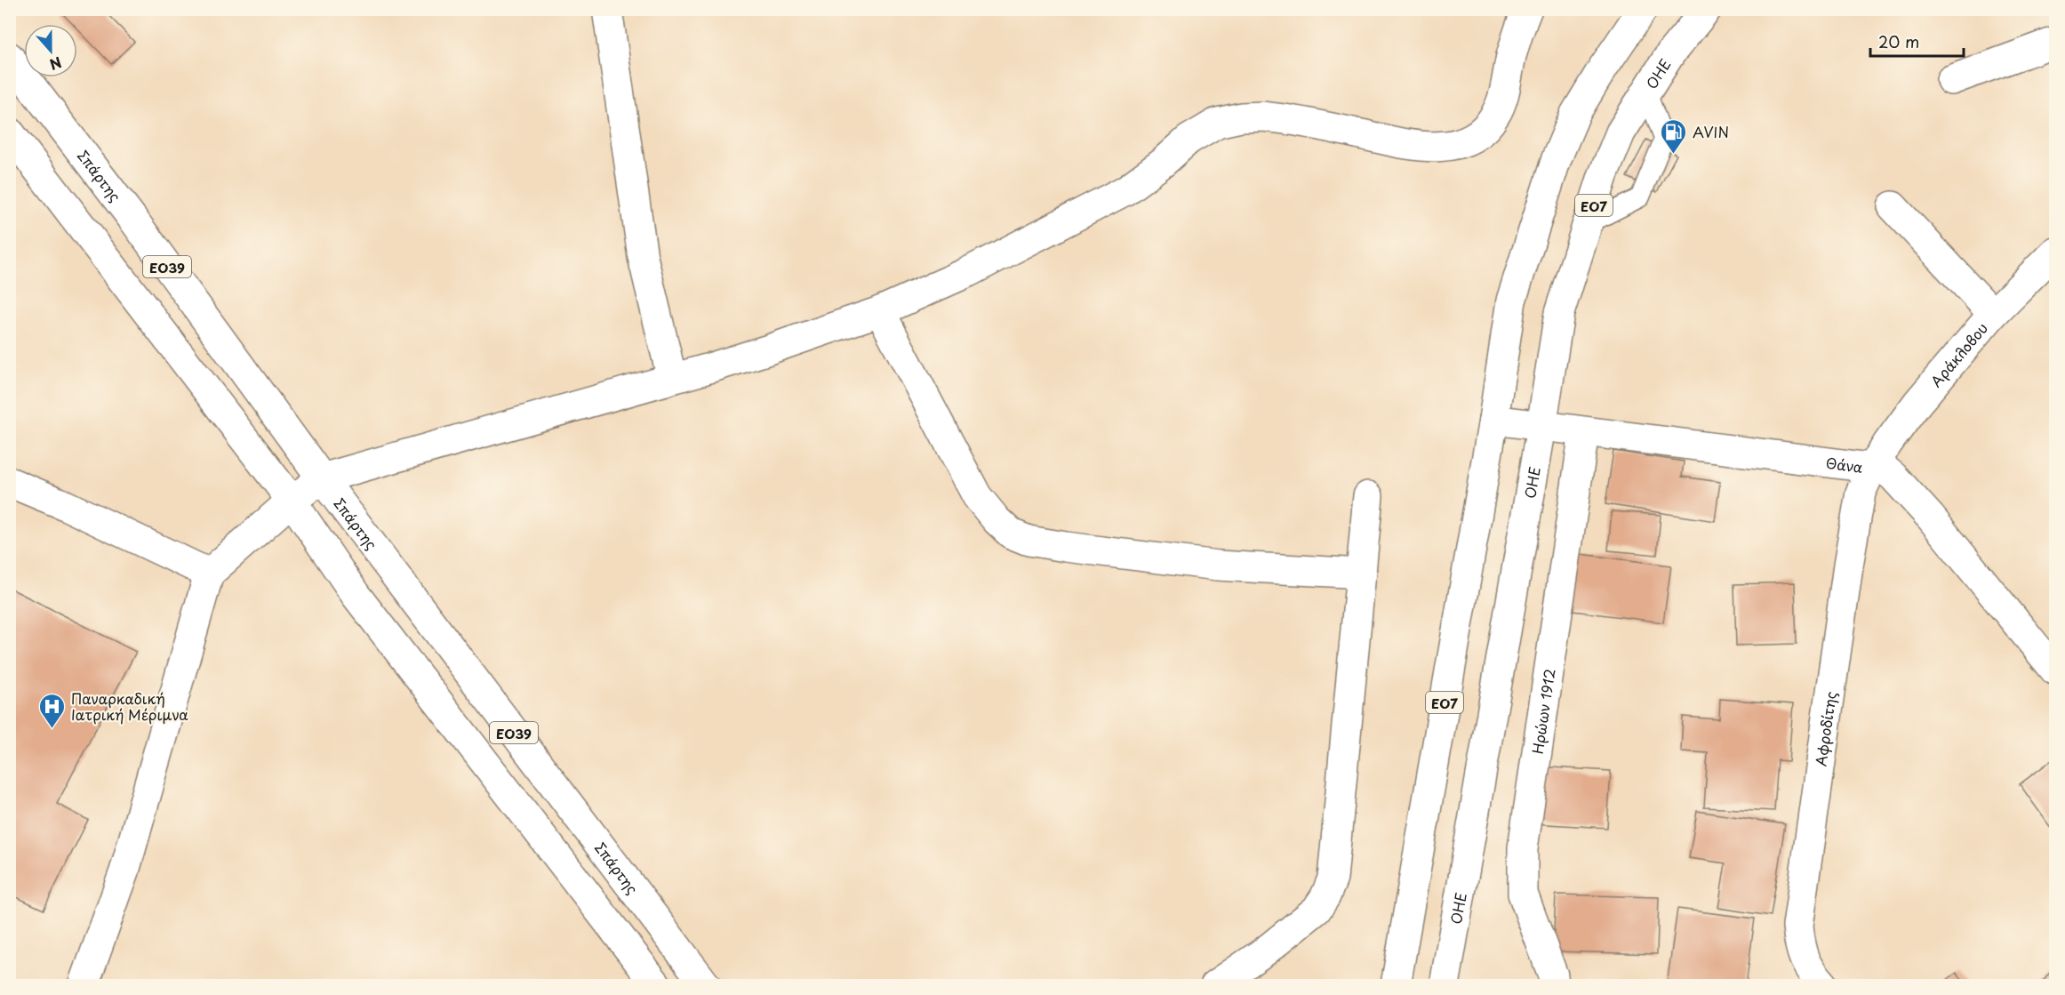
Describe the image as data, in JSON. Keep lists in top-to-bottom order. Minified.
{"streets":{"street":["ΟΗΕ","Σπάρτης","ΕΟ7","ΕΟ39","Αράκλοβου","Θάνα","Ηρώων 1912","Αφροδίτης"]},"crossings":[["ΟΗΕ","Θάνα"],["ΕΟ7","Θάνα"],["Αράκλοβου","Θάνα"],["Αράκλοβου","Αφροδίτης"],["Θάνα","Ηρώων 1912"],["Θάνα","Αφροδίτης"]],"places":{"fuel station":["AVIN"],"hospital":["Παναρκαδική Ιατρική Μέριμνα"]},"scale_bar":"20 m","north":"bottom"}
